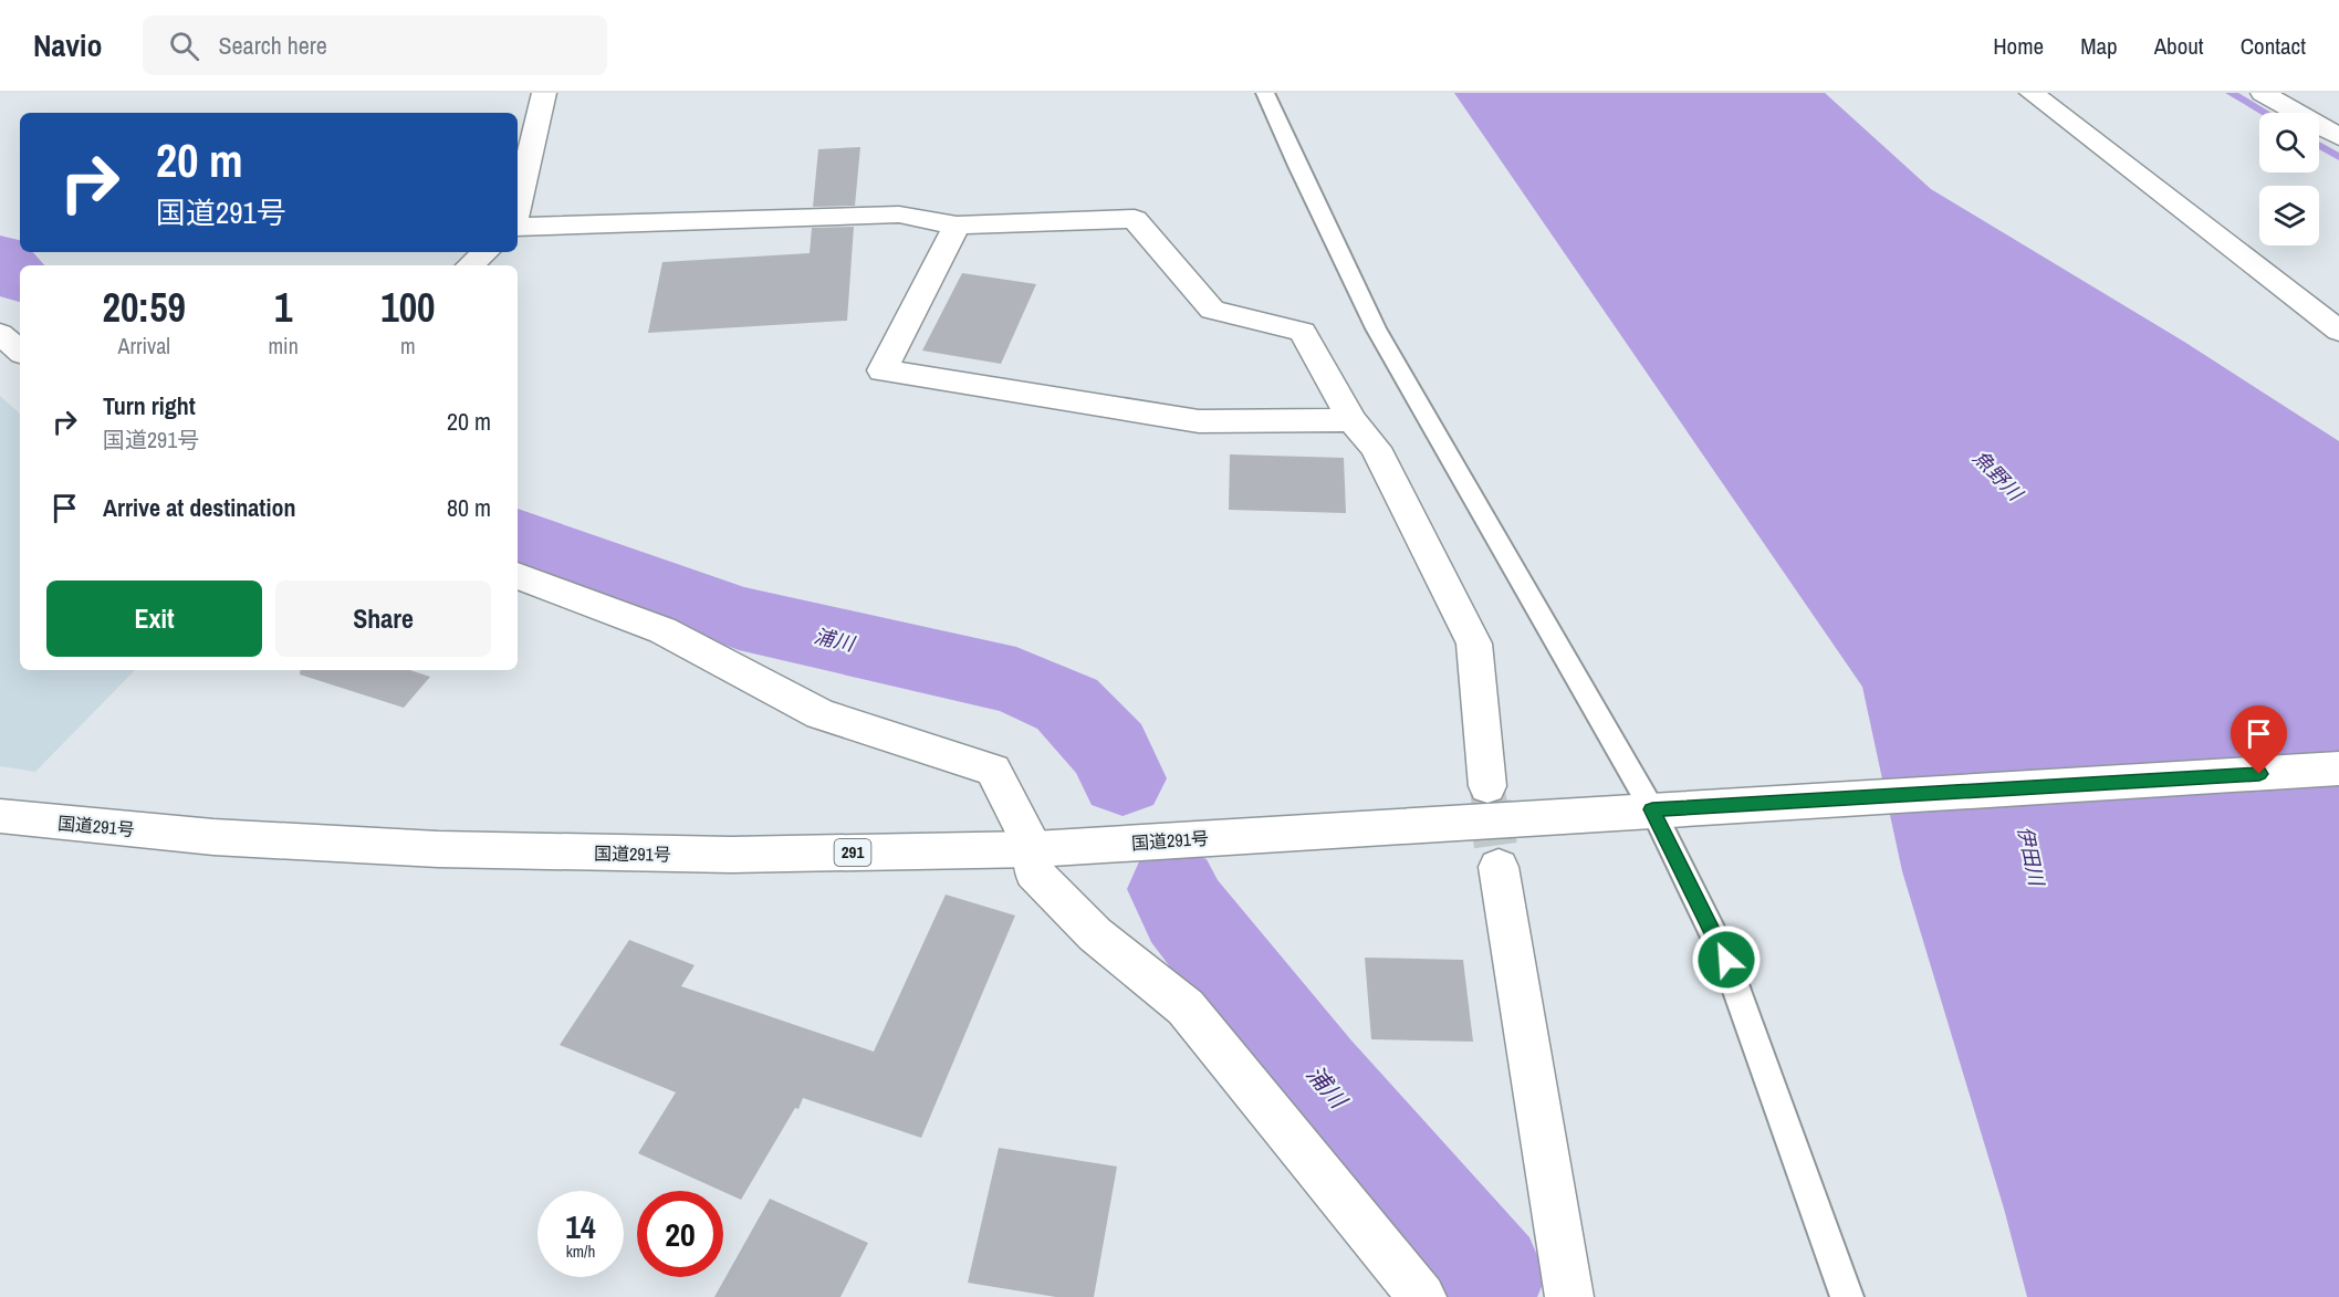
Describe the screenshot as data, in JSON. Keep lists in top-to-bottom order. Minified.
{"streets":{"main road":["国道291号","291"]},"water":["魚野川","浦川","伊田川"],"page":{"header":"Navio","search":"Search here","nav":["Home","Map","About","Contact"],"turn":["20 m","国道291号"],"eta":["20:59","Arrival","1","min","100","m"],"list":[{"name":"Turn right","note":"国道291号","value":"20 m"},{"name":"Arrive at destination","value":"80 m"}],"buttons":["Exit","Share"],"speed":"14 km/h","limit":"20"}}
